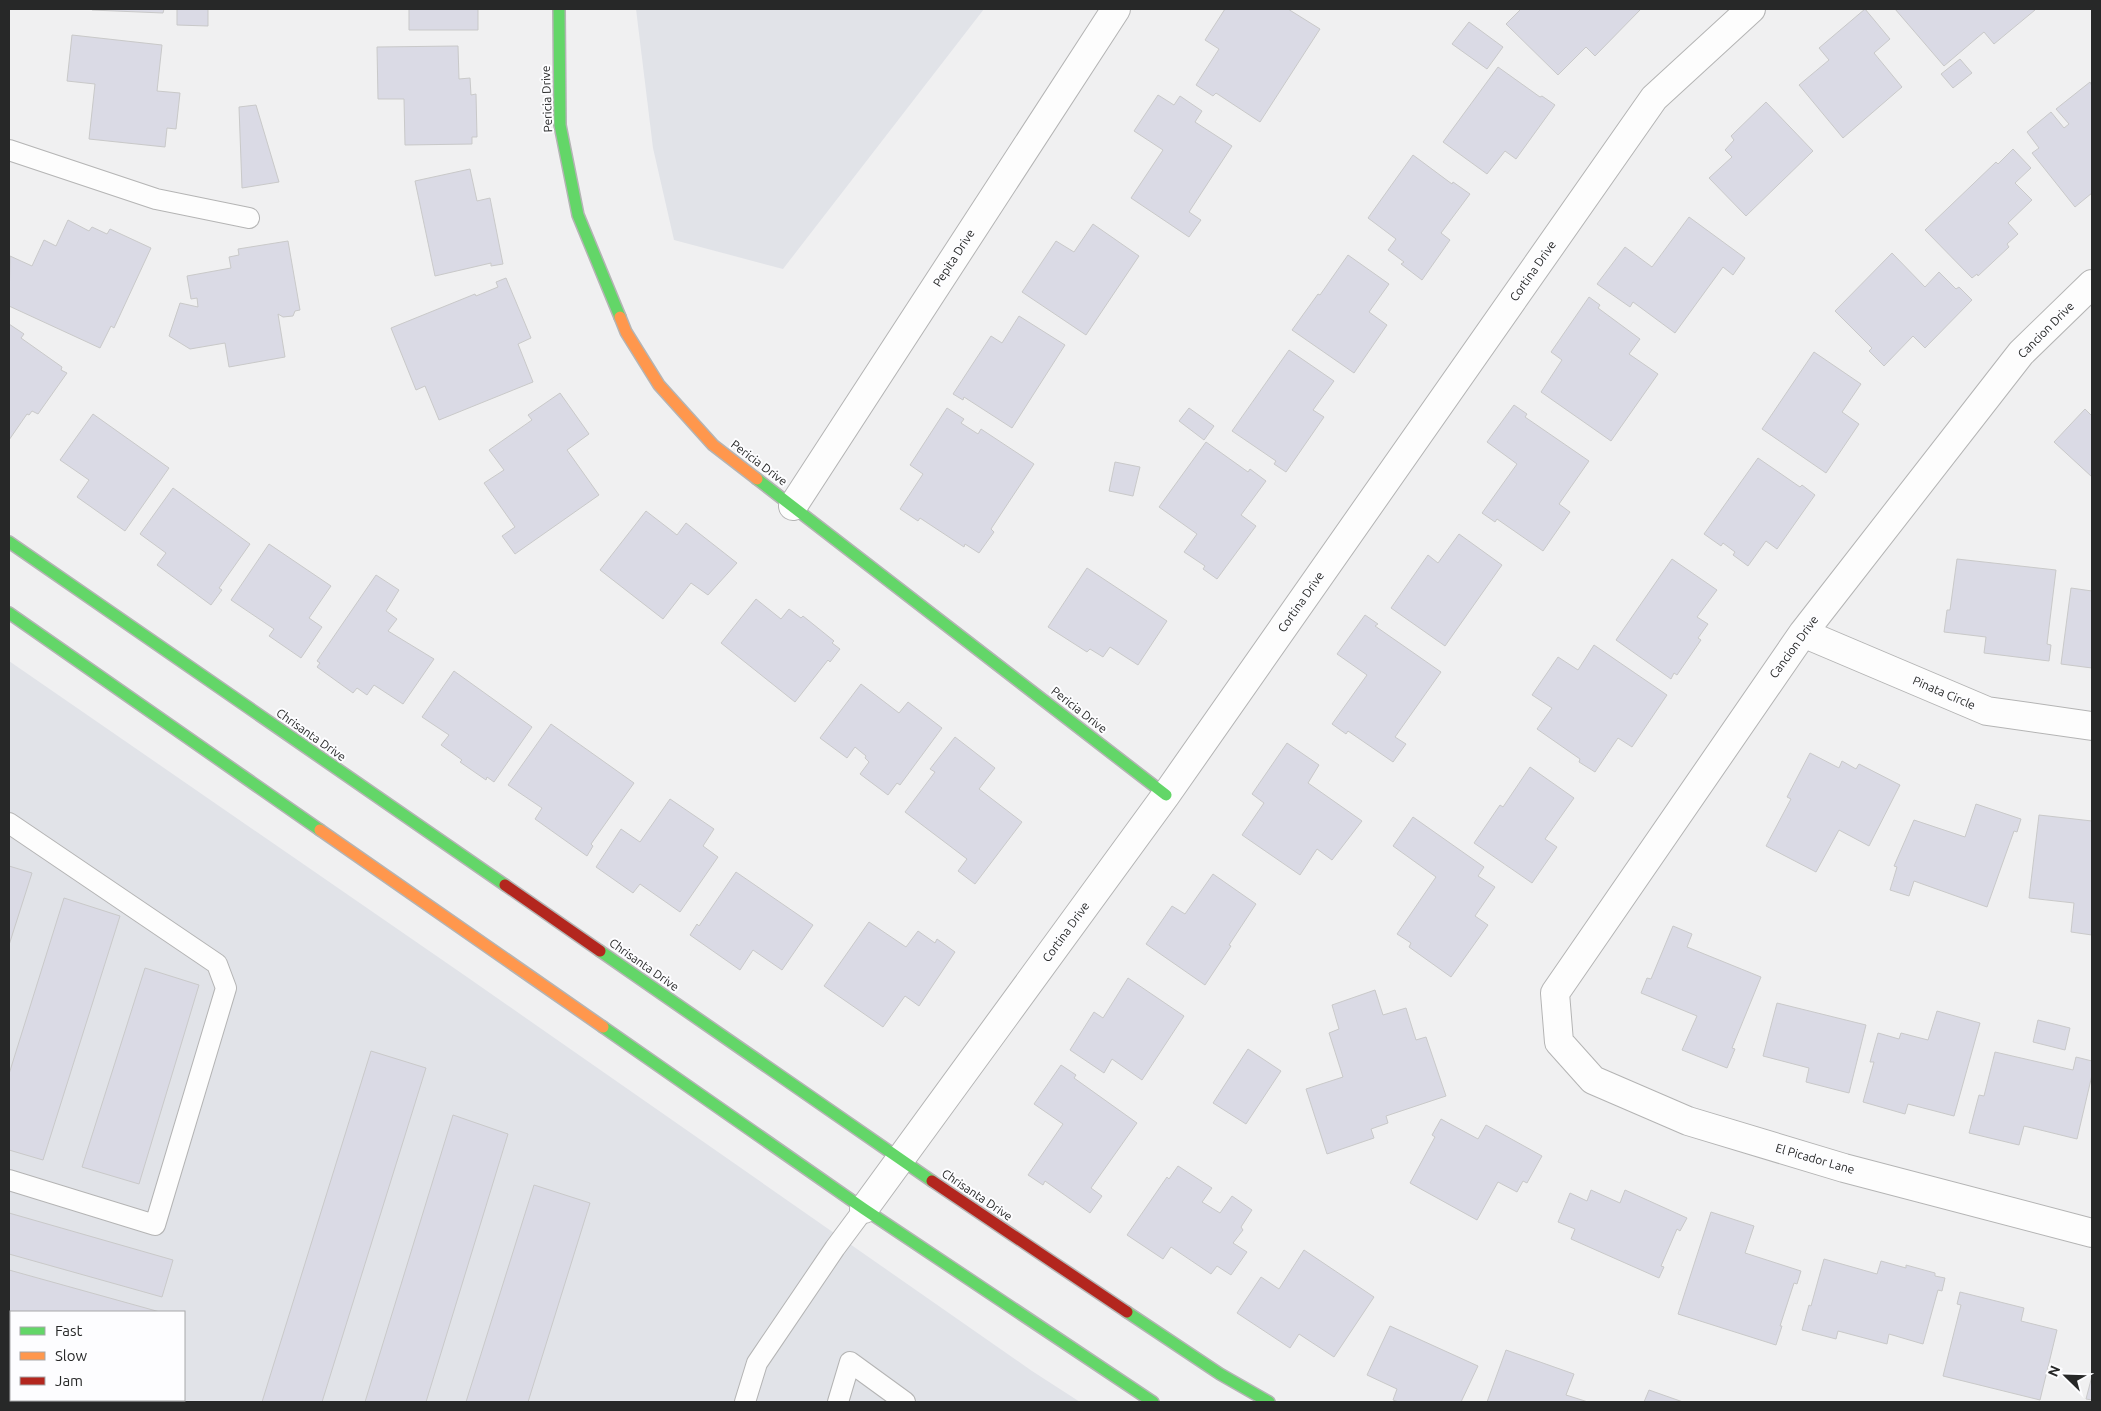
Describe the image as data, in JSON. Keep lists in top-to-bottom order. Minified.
{"streets":{"street":["Pericia Drive","Pepita Drive","Cortina Drive","Cancion Drive","Pinata Circle","Chrisanta Drive","El Picador Lane"]},"crossings":[["Pericia Drive","Pepita Drive"],["Pericia Drive","Cortina Drive"],["Cortina Drive","Chrisanta Drive"],["Cancion Drive","Pinata Circle"],["Cancion Drive","El Picador Lane"]],"legend":["Fast","Slow","Jam"],"north":"top left"}
